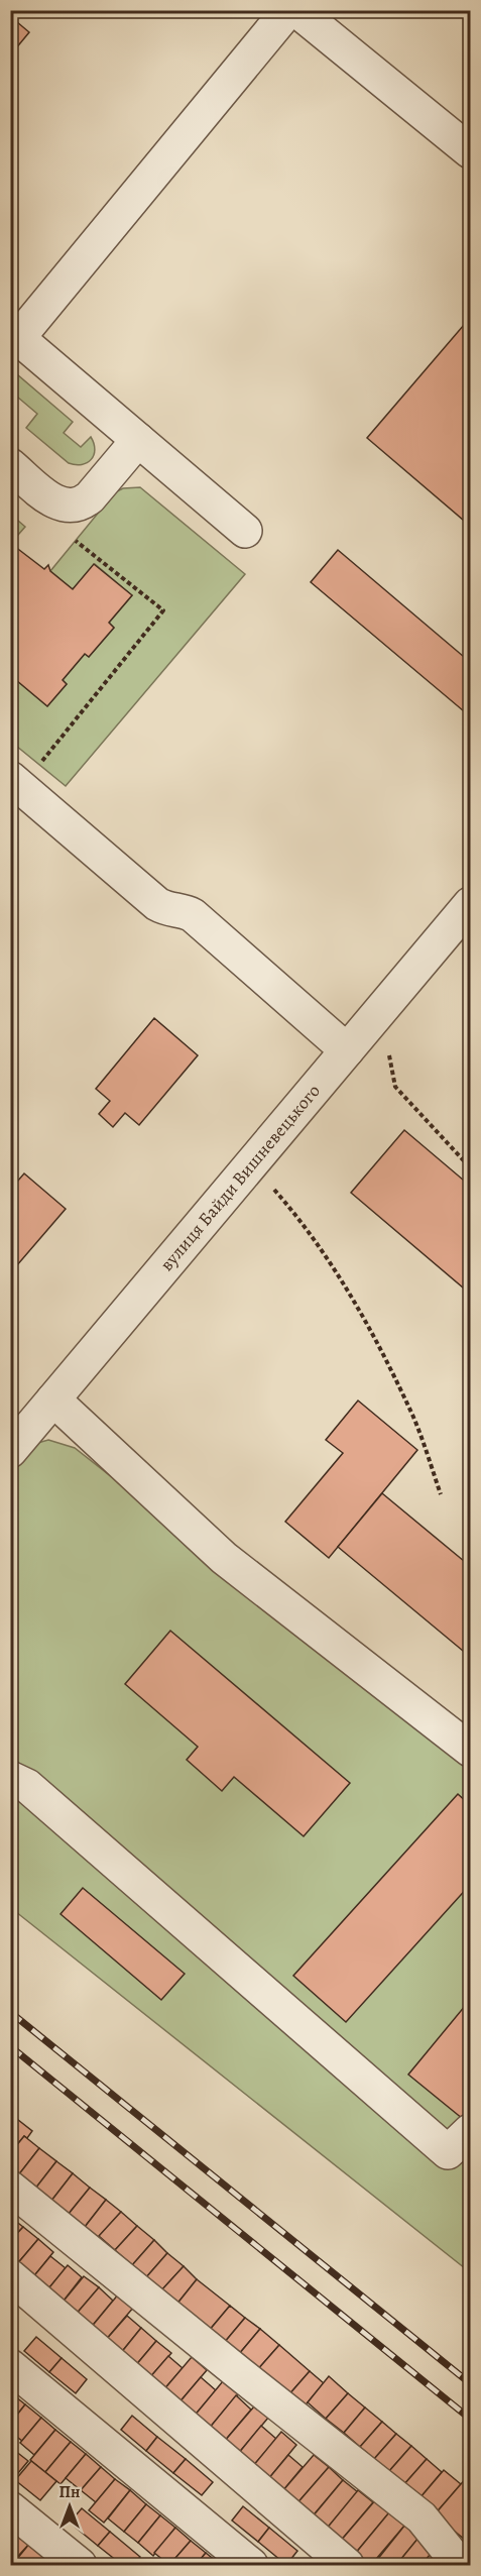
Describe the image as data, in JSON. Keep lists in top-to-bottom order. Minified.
{"streets":{"street":["вулиця Байди Вишневецького"]},"north":"top"}
